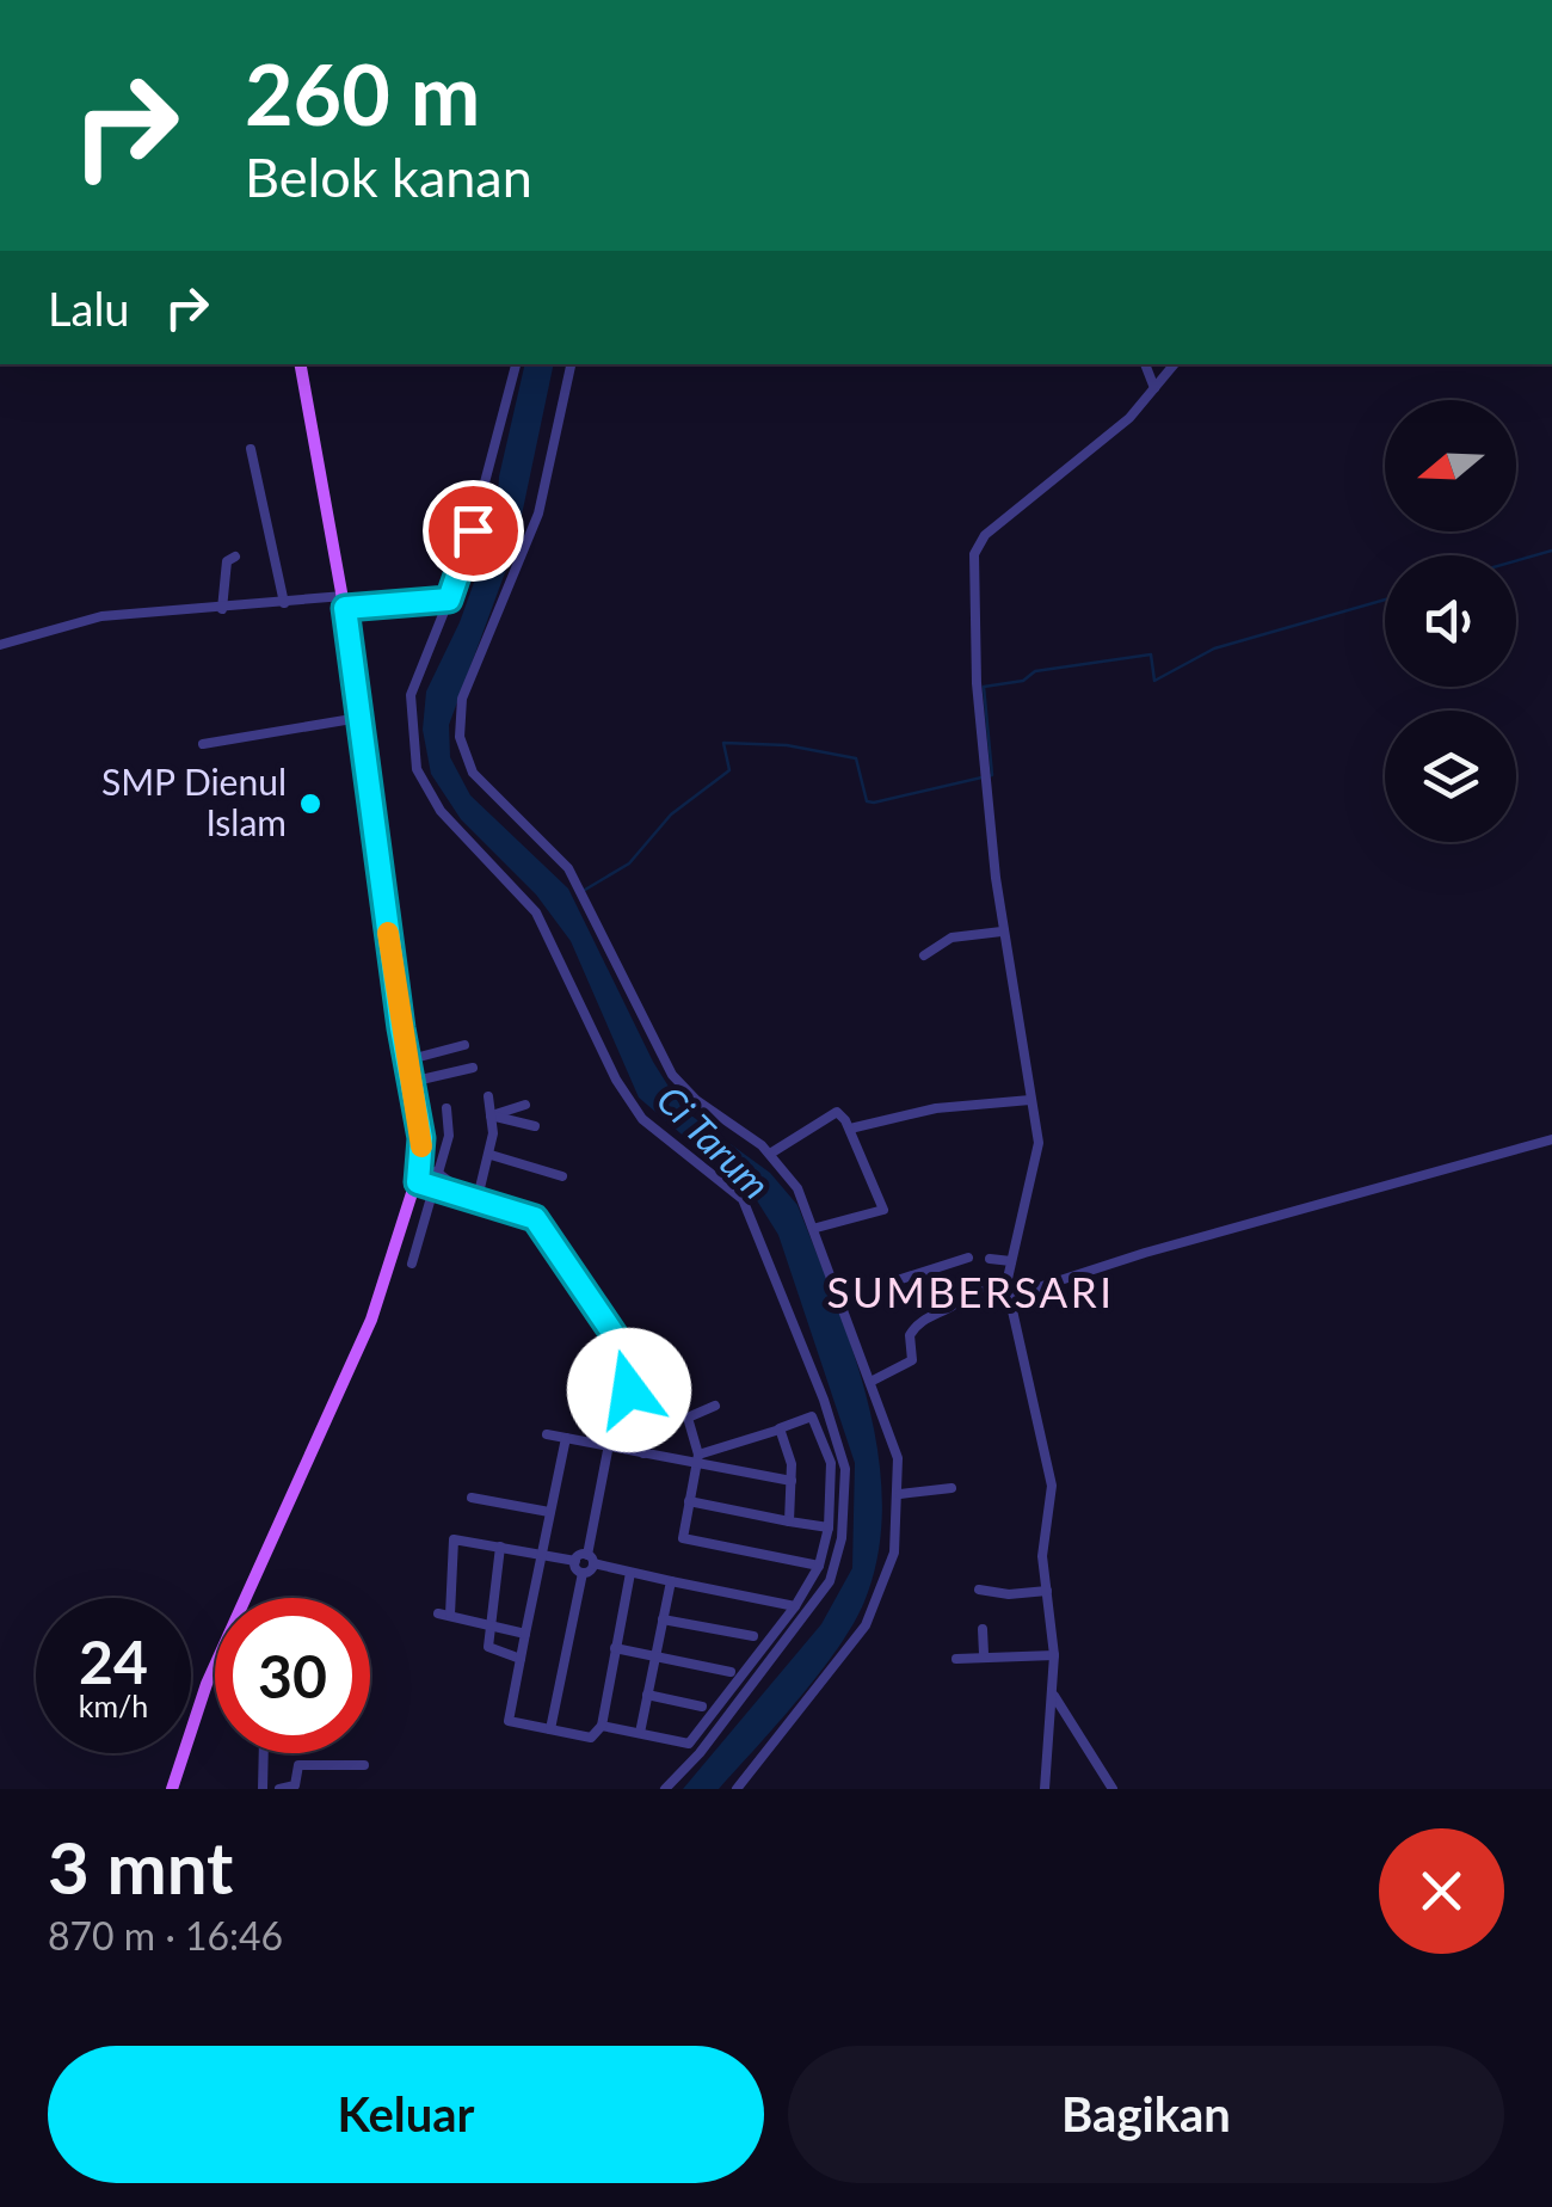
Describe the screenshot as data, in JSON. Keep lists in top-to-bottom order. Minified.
{"districts":["SUMBERSARI"],"water":["Ci Tarum"],"places":["SMP Dienul Islam"],"north":"left","page":{"turn":["260 m","Belok kanan"],"then":"Lalu","speed":"24 km/h","limit":"30","heading":["3 mnt","870 m · 16:46"],"buttons":["Keluar","Bagikan"]}}
